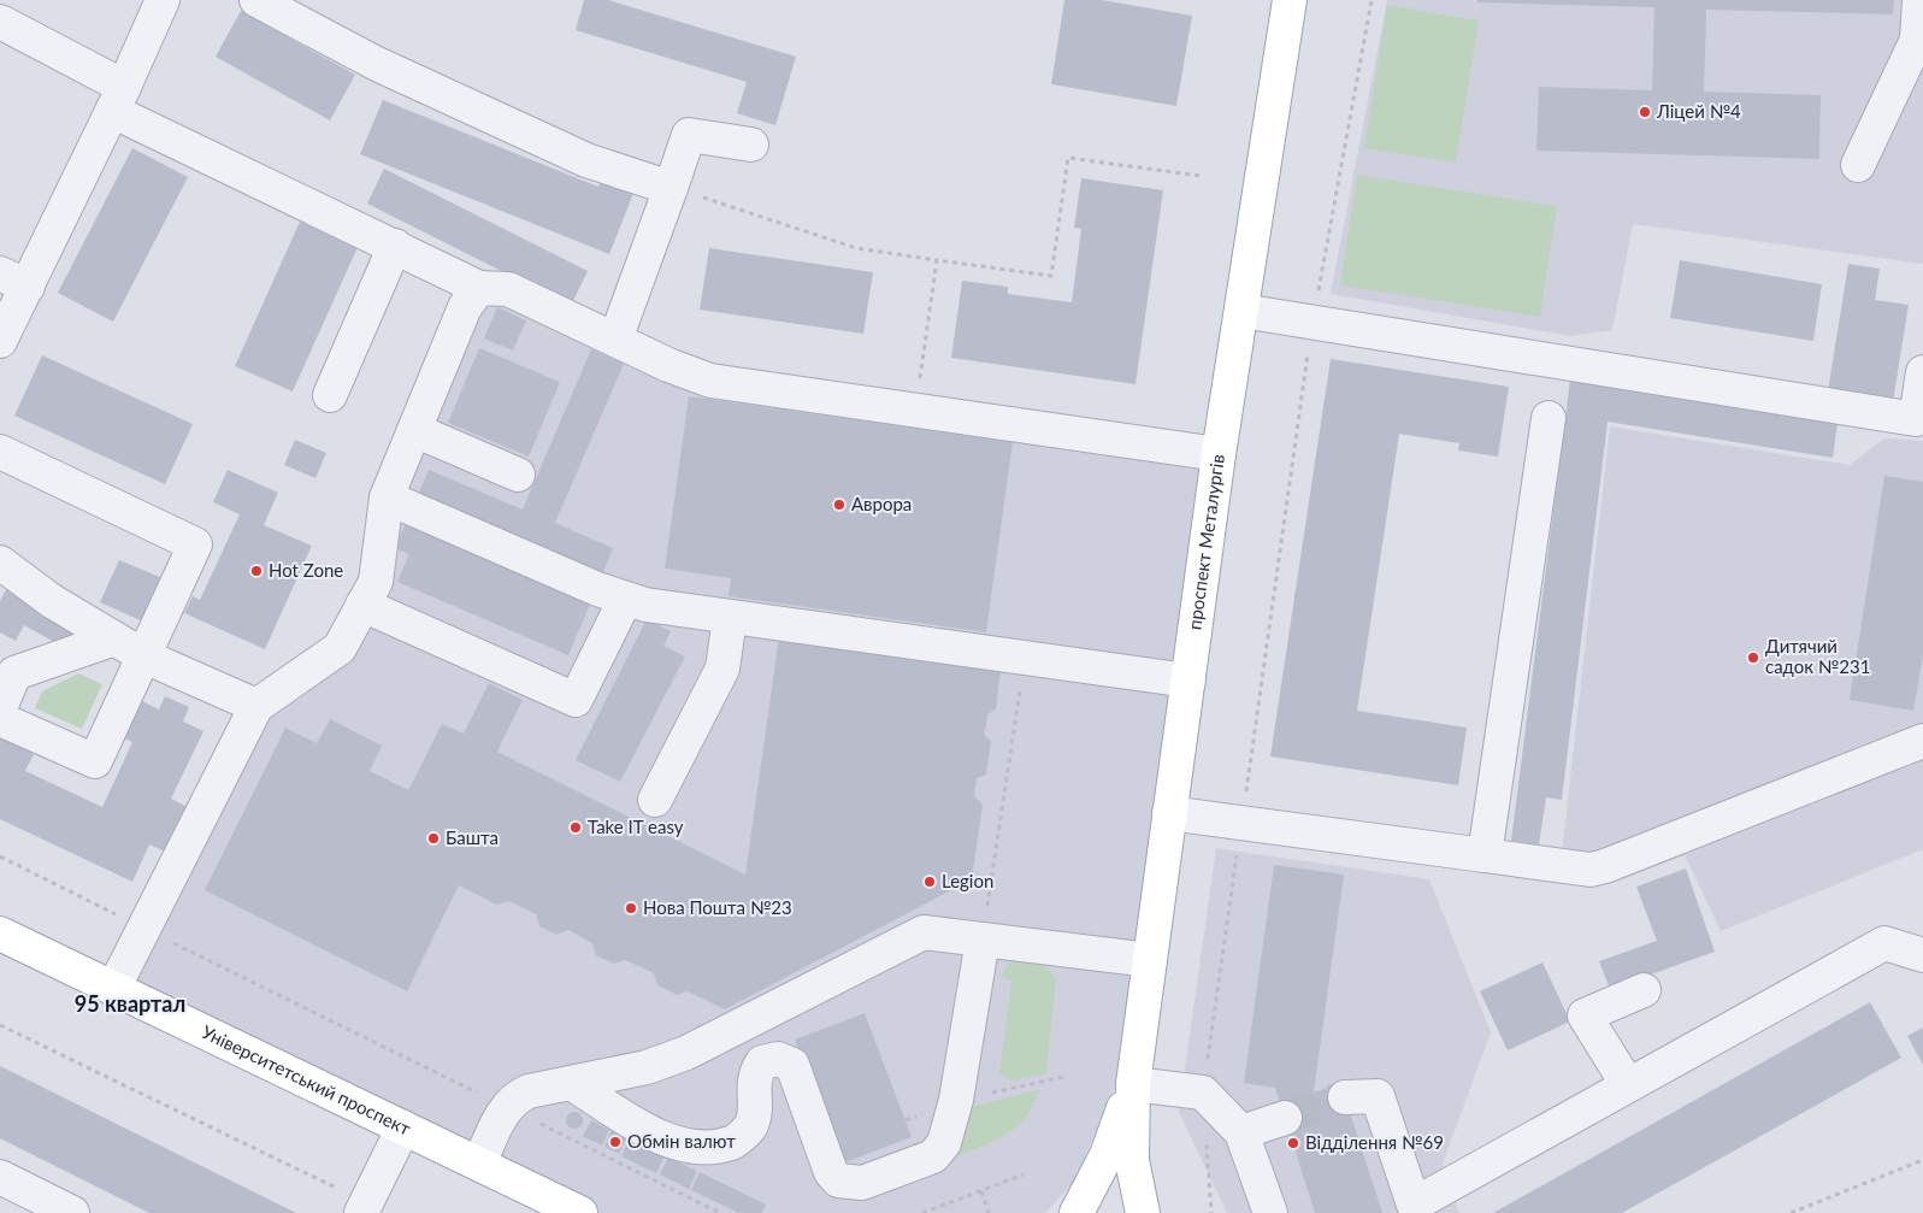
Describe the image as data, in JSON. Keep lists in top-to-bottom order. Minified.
{"streets":{"main road":["проспект Металургів","Університетський проспект"]},"districts":["95 квартал"],"places":["Ліцей №4","Аврора","Hot Zone","Дитячий садок №231","Take IT easy","Башта","Legion","Нова Пошта №23","Обмін валют","Відділення №69"]}
